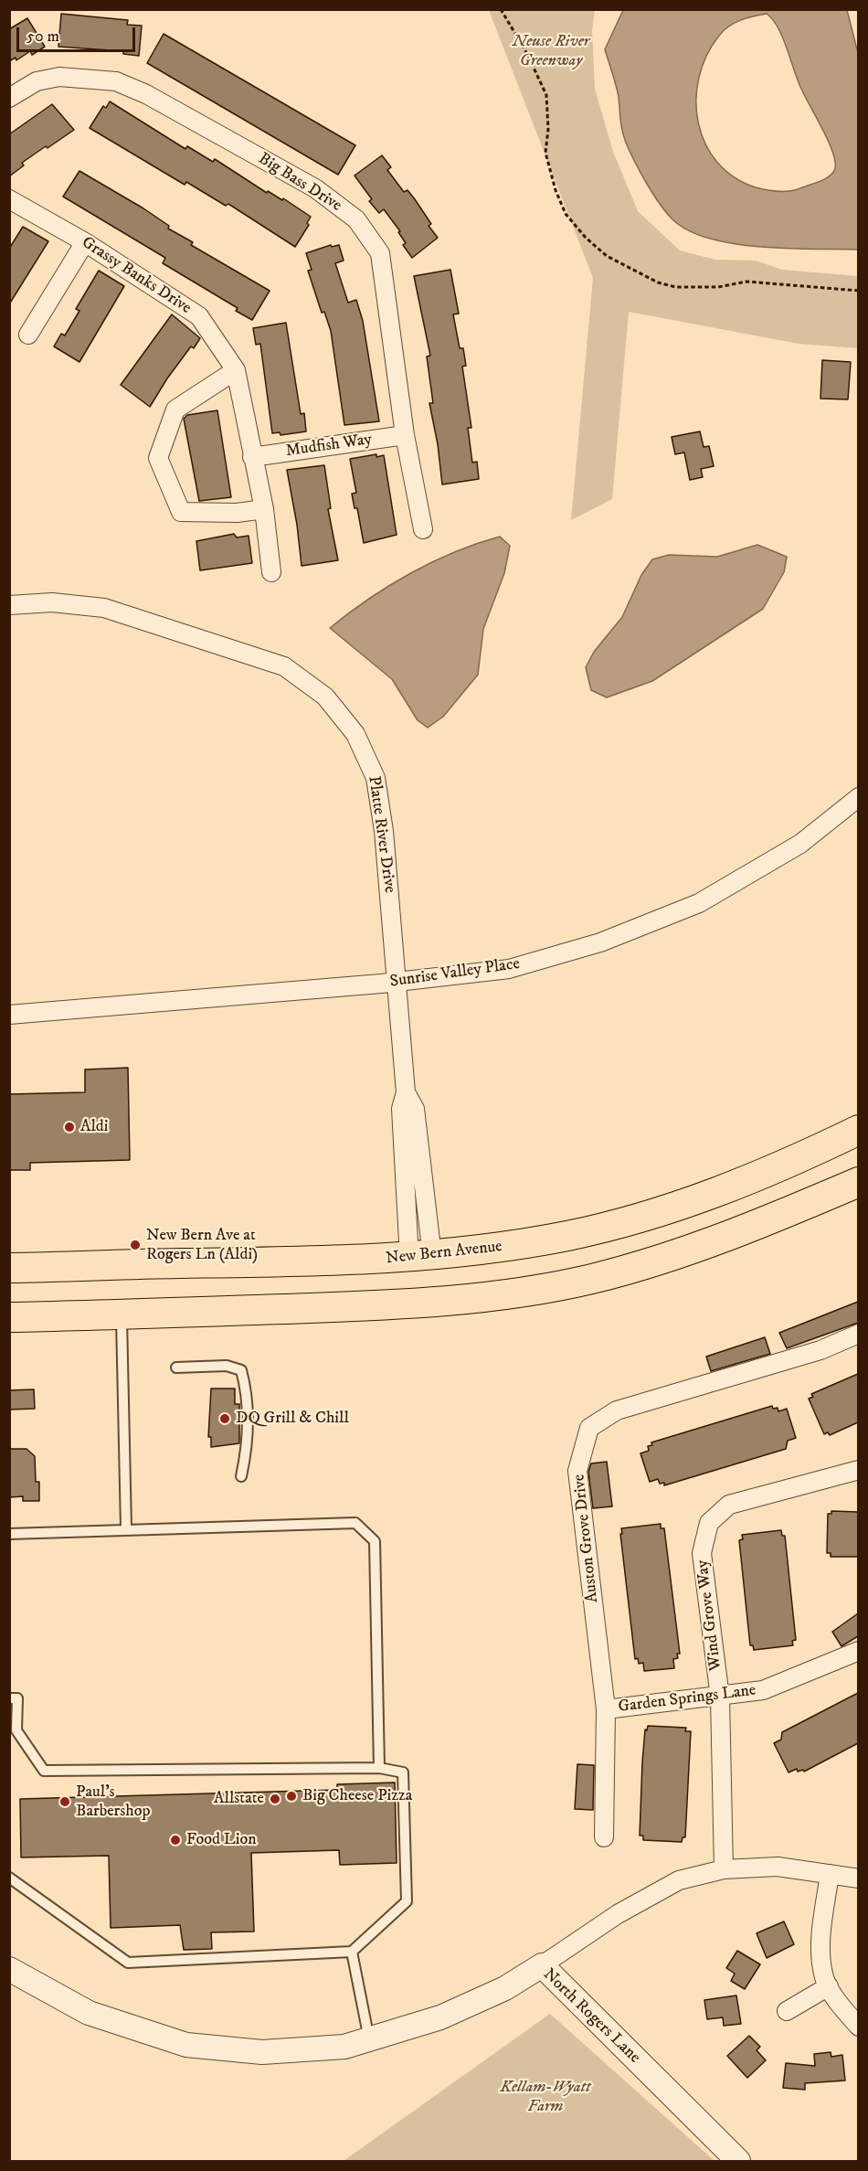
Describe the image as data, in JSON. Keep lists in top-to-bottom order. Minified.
{"streets":{"main road":["New Bern Avenue"],"street":["Big Bass Drive","Grassy Banks Drive","Mudfish Way","Platte River Drive","Sunrise Valley Place","Auston Grove Drive","Wind Grove Way","Garden Springs Lane","North Rogers Lane"]},"crossings":[["Big Bass Drive","Mudfish Way"],["Grassy Banks Drive","Mudfish Way"],["Platte River Drive","Sunrise Valley Place"],["Platte River Drive","New Bern Avenue"],["Auston Grove Drive","Garden Springs Lane"],["Wind Grove Way","Garden Springs Lane"]],"parks":["Neuse River Greenway","Kellam-Wyatt Farm"],"places":["Aldi","New Bern Ave at Rogers Ln (Aldi)","DQ Grill & Chill","Big Cheese Pizza","Allstate","Paul's Barbershop","Food Lion"],"scale_bar":"50 m"}
